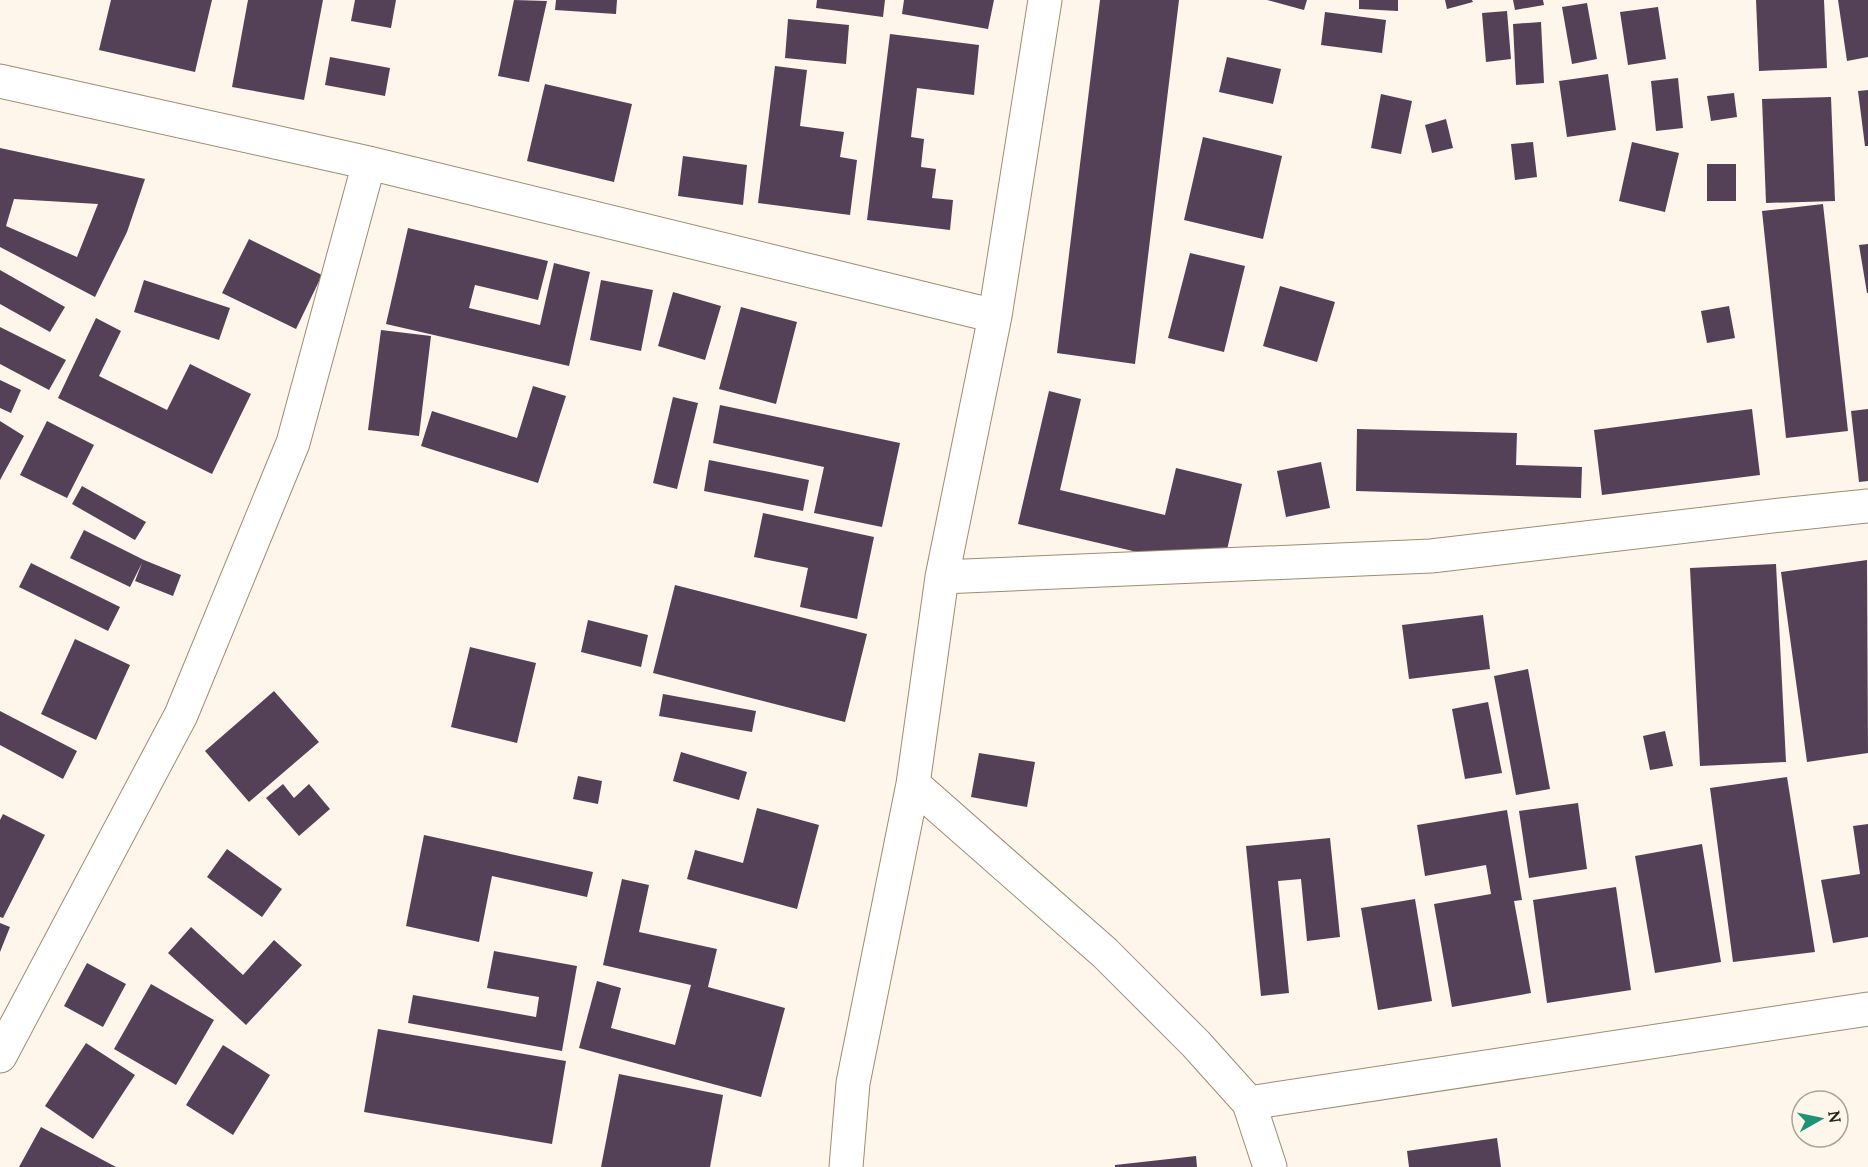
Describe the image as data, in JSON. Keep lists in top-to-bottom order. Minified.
{"north":"right"}
